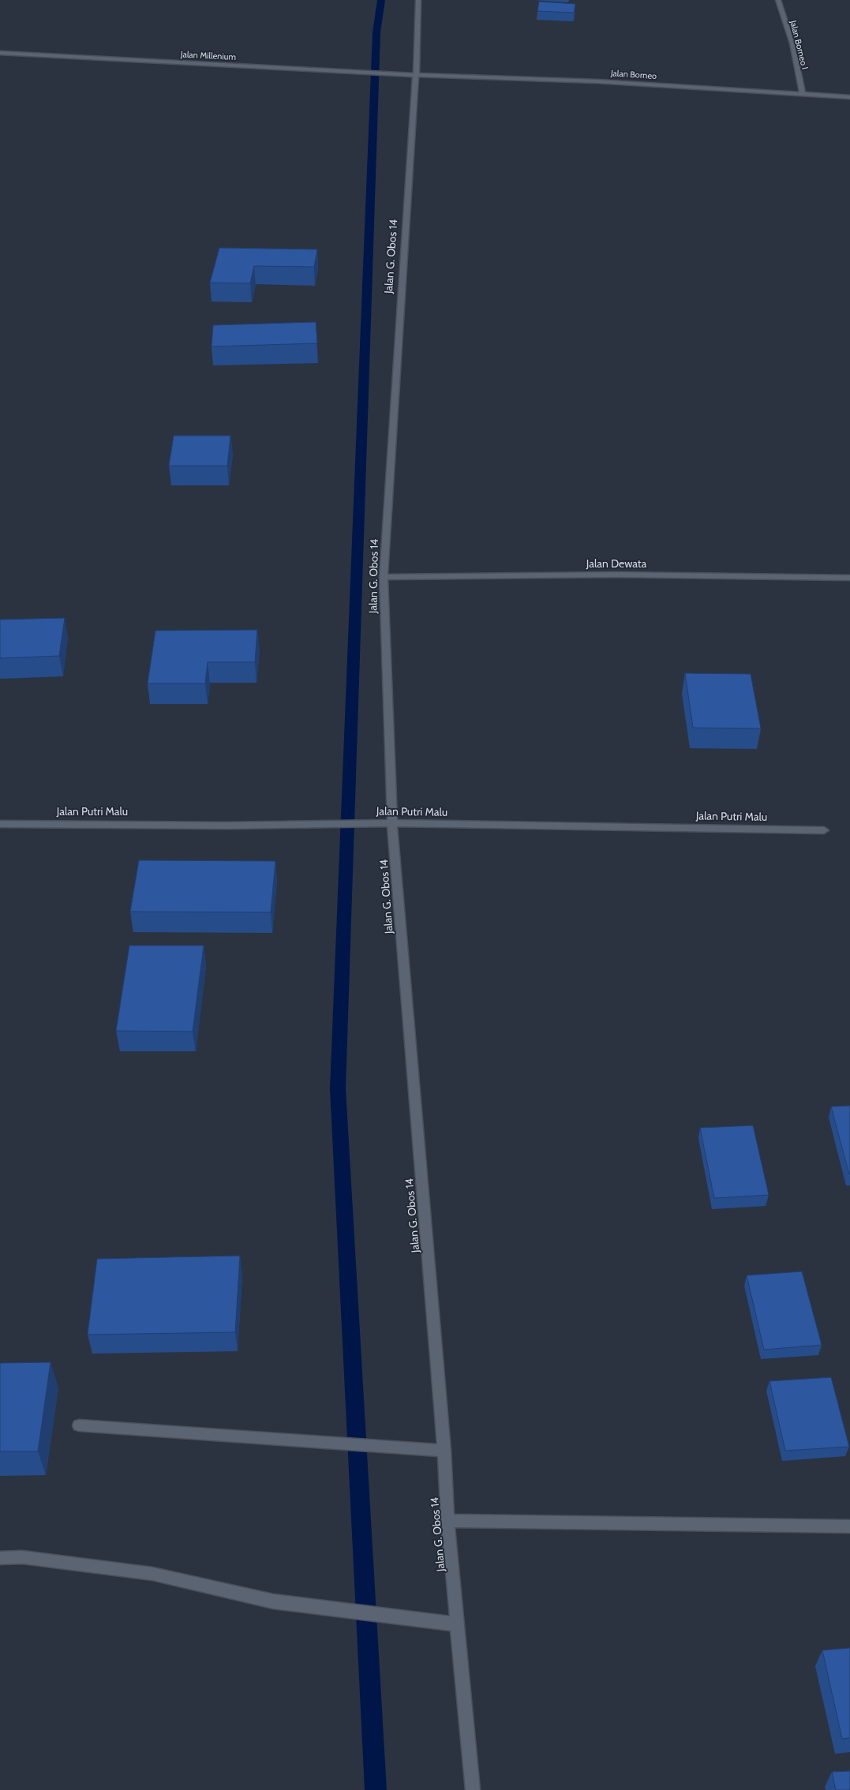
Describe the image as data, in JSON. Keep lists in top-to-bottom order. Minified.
{"streets":{"street":["Jalan Borneo I","Jalan Millenium","Jalan Borneo","Jalan G. Obos 14","Jalan Dewata","Jalan Putri Malu"]},"crossings":[["Jalan Borneo I","Jalan Borneo"],["Jalan Millenium","Jalan Borneo"],["Jalan Millenium","Jalan G. Obos 14"],["Jalan Borneo","Jalan G. Obos 14"],["Jalan G. Obos 14","Jalan Dewata"],["Jalan G. Obos 14","Jalan Putri Malu"]]}
